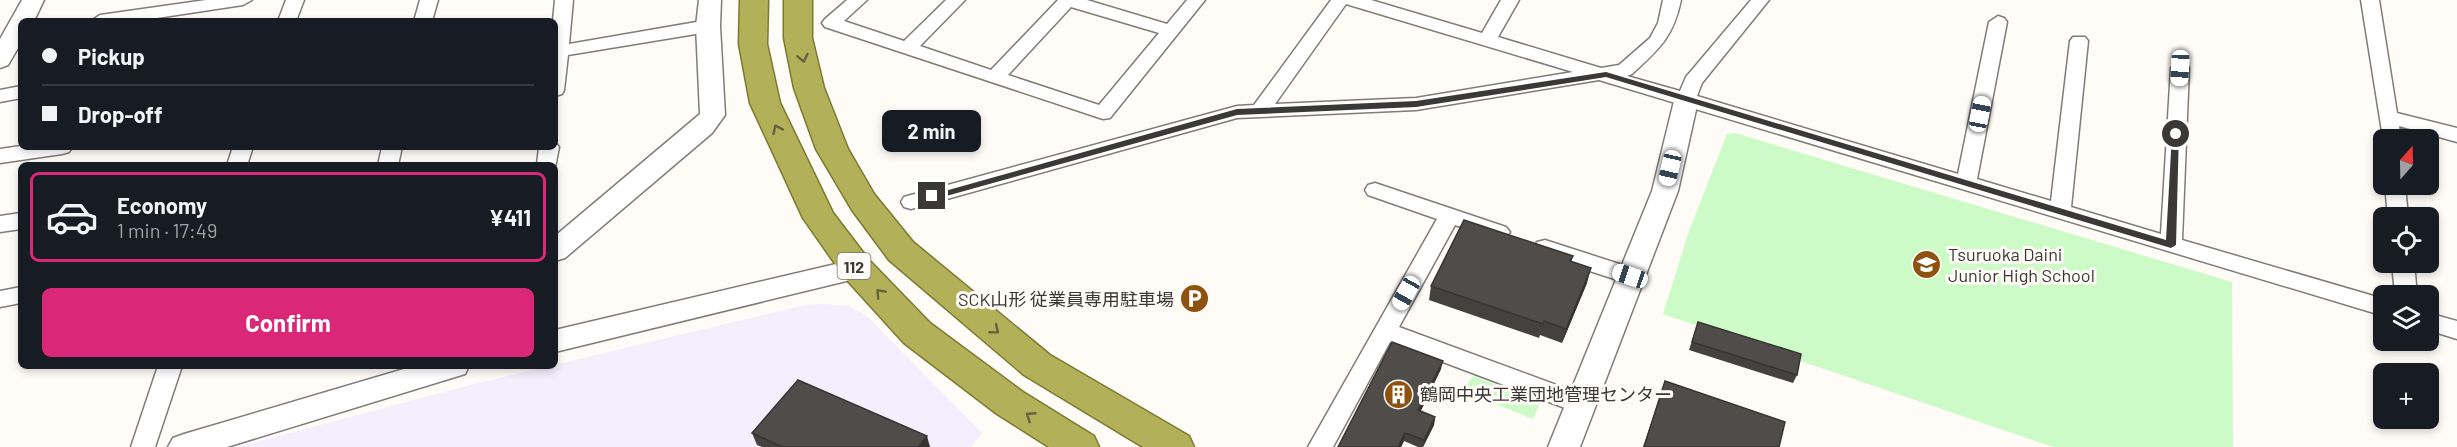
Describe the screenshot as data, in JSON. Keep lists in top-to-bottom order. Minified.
{"streets":{"highway":["112"]},"places":{"school or university":["Tsuruoka Daini Junior High School"],"parking":["SCK山形 従業員専用駐車場"],"building":["鶴岡中央工業団地管理センター"]},"north":"top","page":{"banner":["Pickup","Drop-off"],"bubble":"2 min","map_buttons":"+","list":[{"name":"Economy","note":"1 min · 17:49","value":"¥411"}],"buttons":"Confirm"}}
